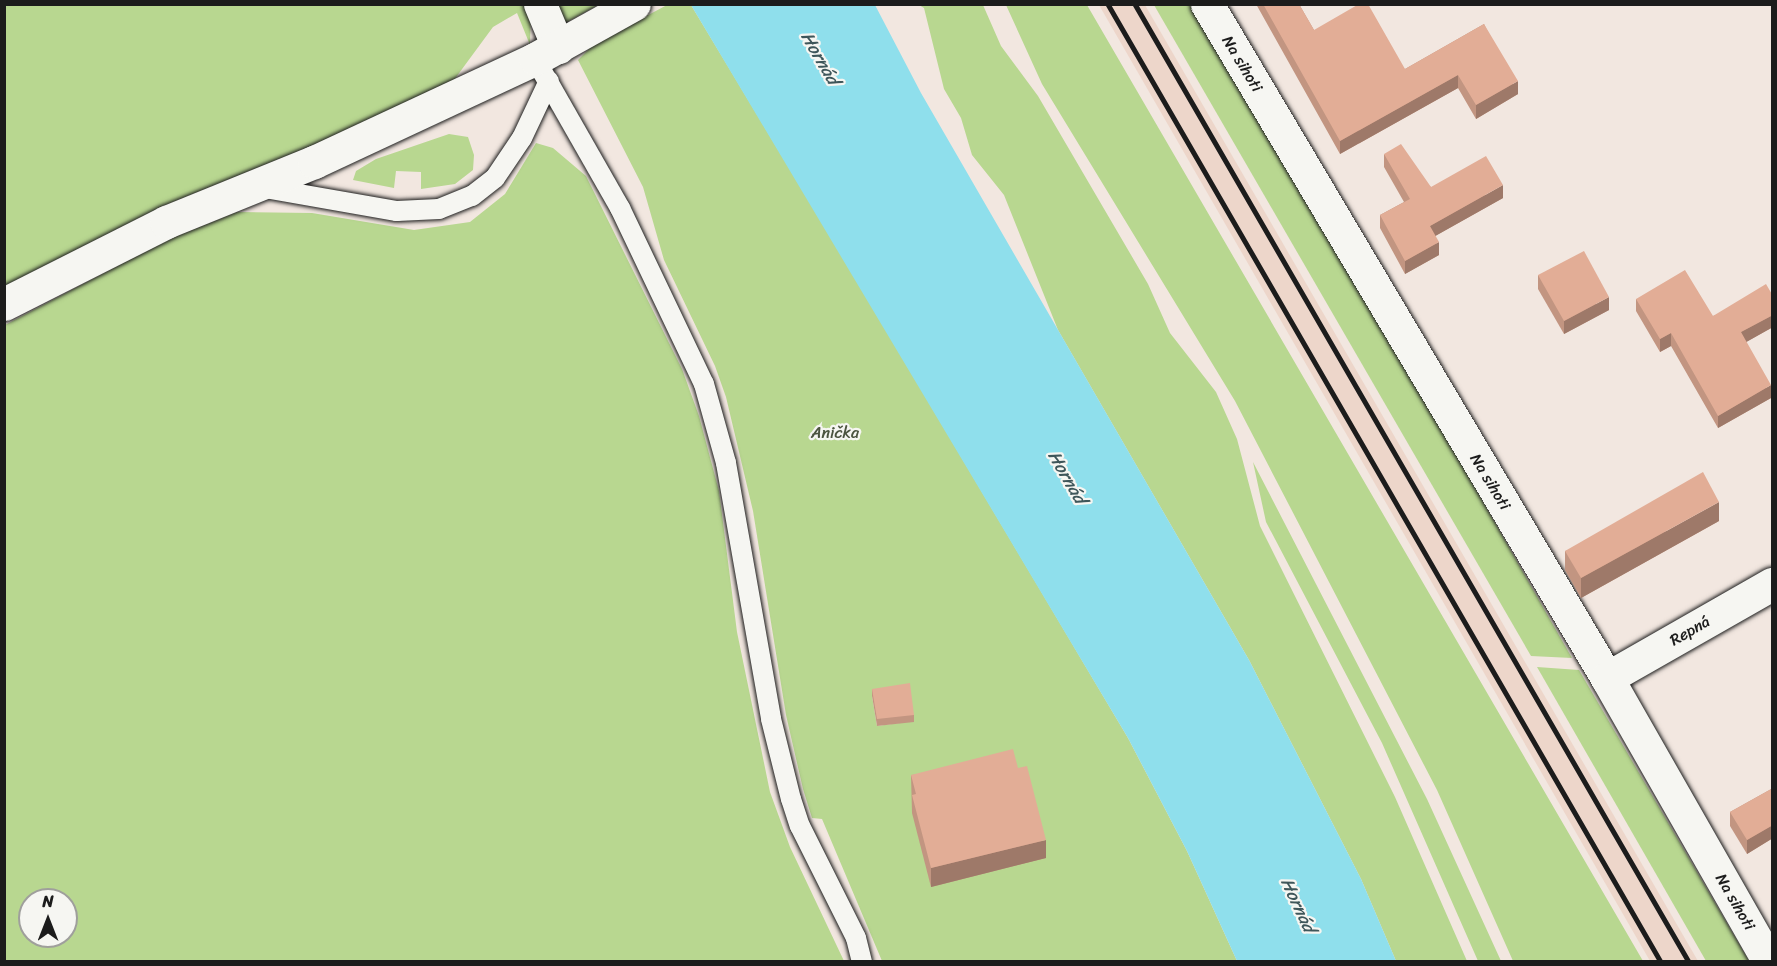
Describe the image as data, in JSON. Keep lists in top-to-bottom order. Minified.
{"streets":{"street":["Na sihoti","Repná"]},"crossings":[["Na sihoti","Repná"]],"water":["Hornád"],"parks":["Anička"],"north":"top"}
